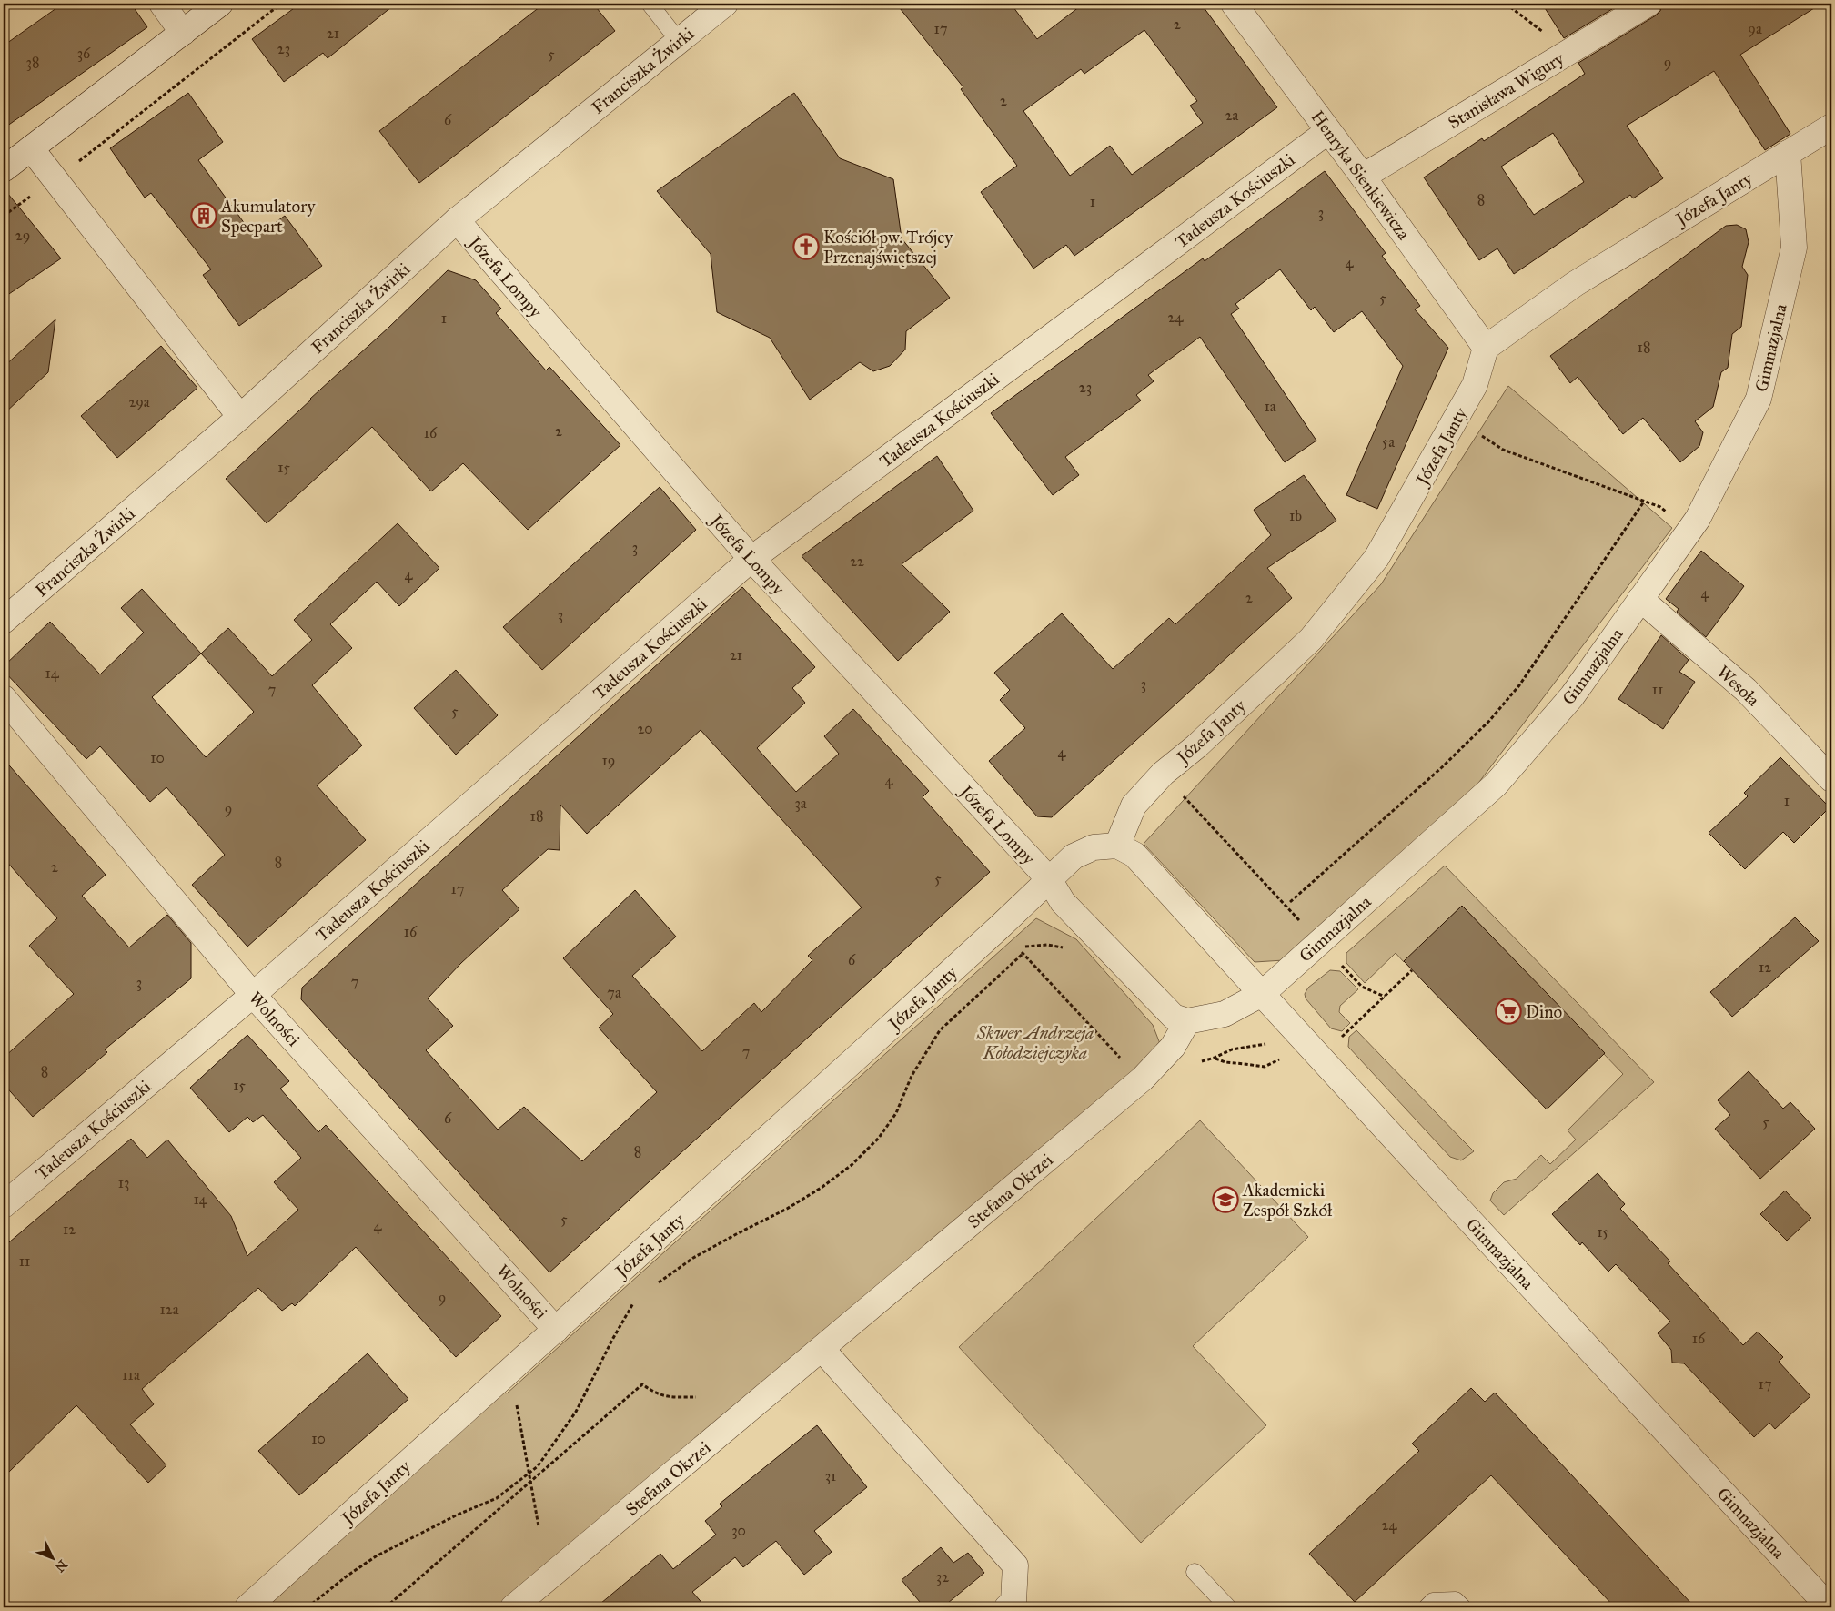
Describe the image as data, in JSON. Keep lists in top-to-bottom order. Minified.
{"streets":{"street":["Franciszka Żwirki","Stanisława Wigury","Henryka Sienkiewicza","Józefa Janty","Tadeusza Kościuszki","Józefa Lompy","Gimnazjalna","Wesoła","Wolności","Stefana Okrzei"]},"crossings":[["Franciszka Żwirki","Józefa Lompy"],["Stanisława Wigury","Henryka Sienkiewicza"],["Henryka Sienkiewicza","Józefa Janty"],["Henryka Sienkiewicza","Tadeusza Kościuszki"],["Józefa Janty","Józefa Lompy"],["Józefa Janty","Gimnazjalna"],["Józefa Janty","Wolności"],["Tadeusza Kościuszki","Józefa Lompy"],["Tadeusza Kościuszki","Wolności"],["Józefa Lompy","Stefana Okrzei"],["Gimnazjalna","Wesoła"]],"parks":["Skwer Andrzeja Kołodziejczyka"],"places":{"building":["Akumulatory Specpart"],"church":["Kościół pw. Trójcy Przenajświętszej"],"supermarket":["Dino"],"school or university":["Akademicki Zespół Szkół"]},"house_numbers":["2","17","9a","21","23","36","5","38","9","2","2a","6","8","1","3","29","4","5","24","1","18","23","29a","1a","2","16","5a","15","1b","3","22","4","4","2","3","21","14","3","7","11","5","20","4","10","19","4","1","3a","9","18","8","2","5","17","16","6","12","7","3","7a","7","8","15","6","5","8","13","14","5","4","12","15","11","9","12a","16","11a","17","10","31","24","30","32"],"north":"bottom right"}
